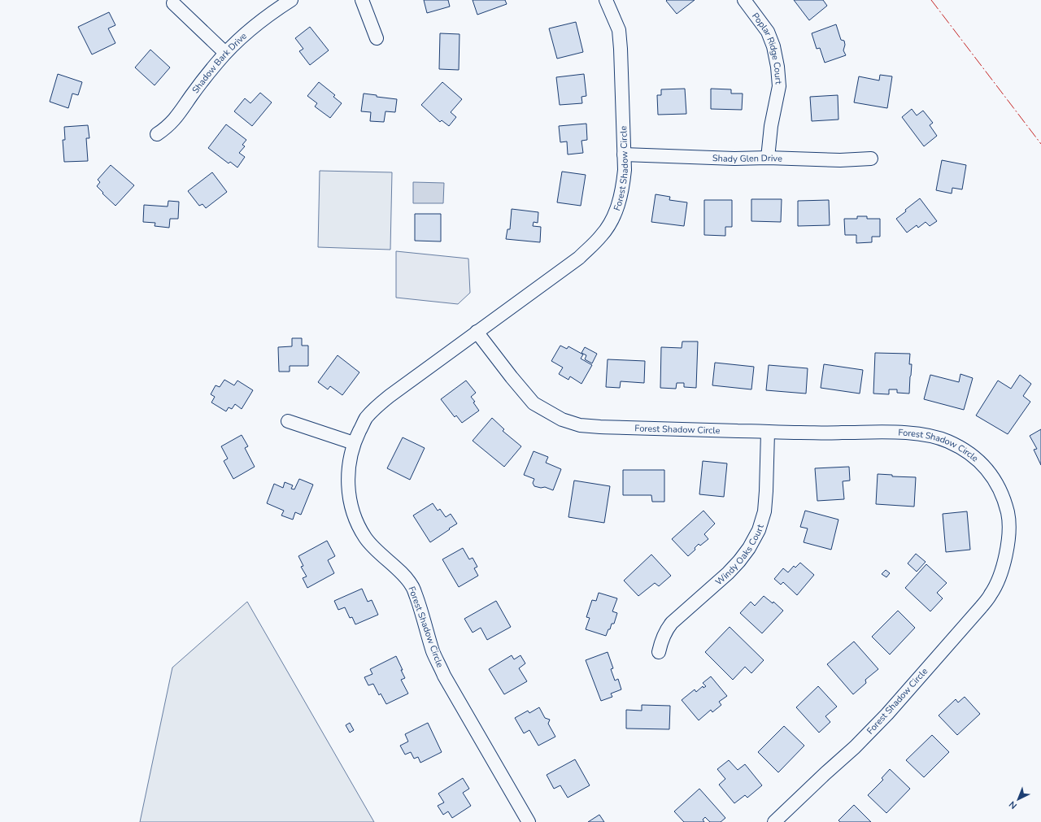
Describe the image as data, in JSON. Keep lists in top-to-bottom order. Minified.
{"streets":{"street":["Poplar Ridge Court","Shadow Bark Drive","Shady Glen Drive","Forest Shadow Circle","Windy Oaks Court"]},"crossings":[["Poplar Ridge Court","Shady Glen Drive"],["Shady Glen Drive","Forest Shadow Circle"],["Forest Shadow Circle","Windy Oaks Court"]],"north":"bottom left"}
